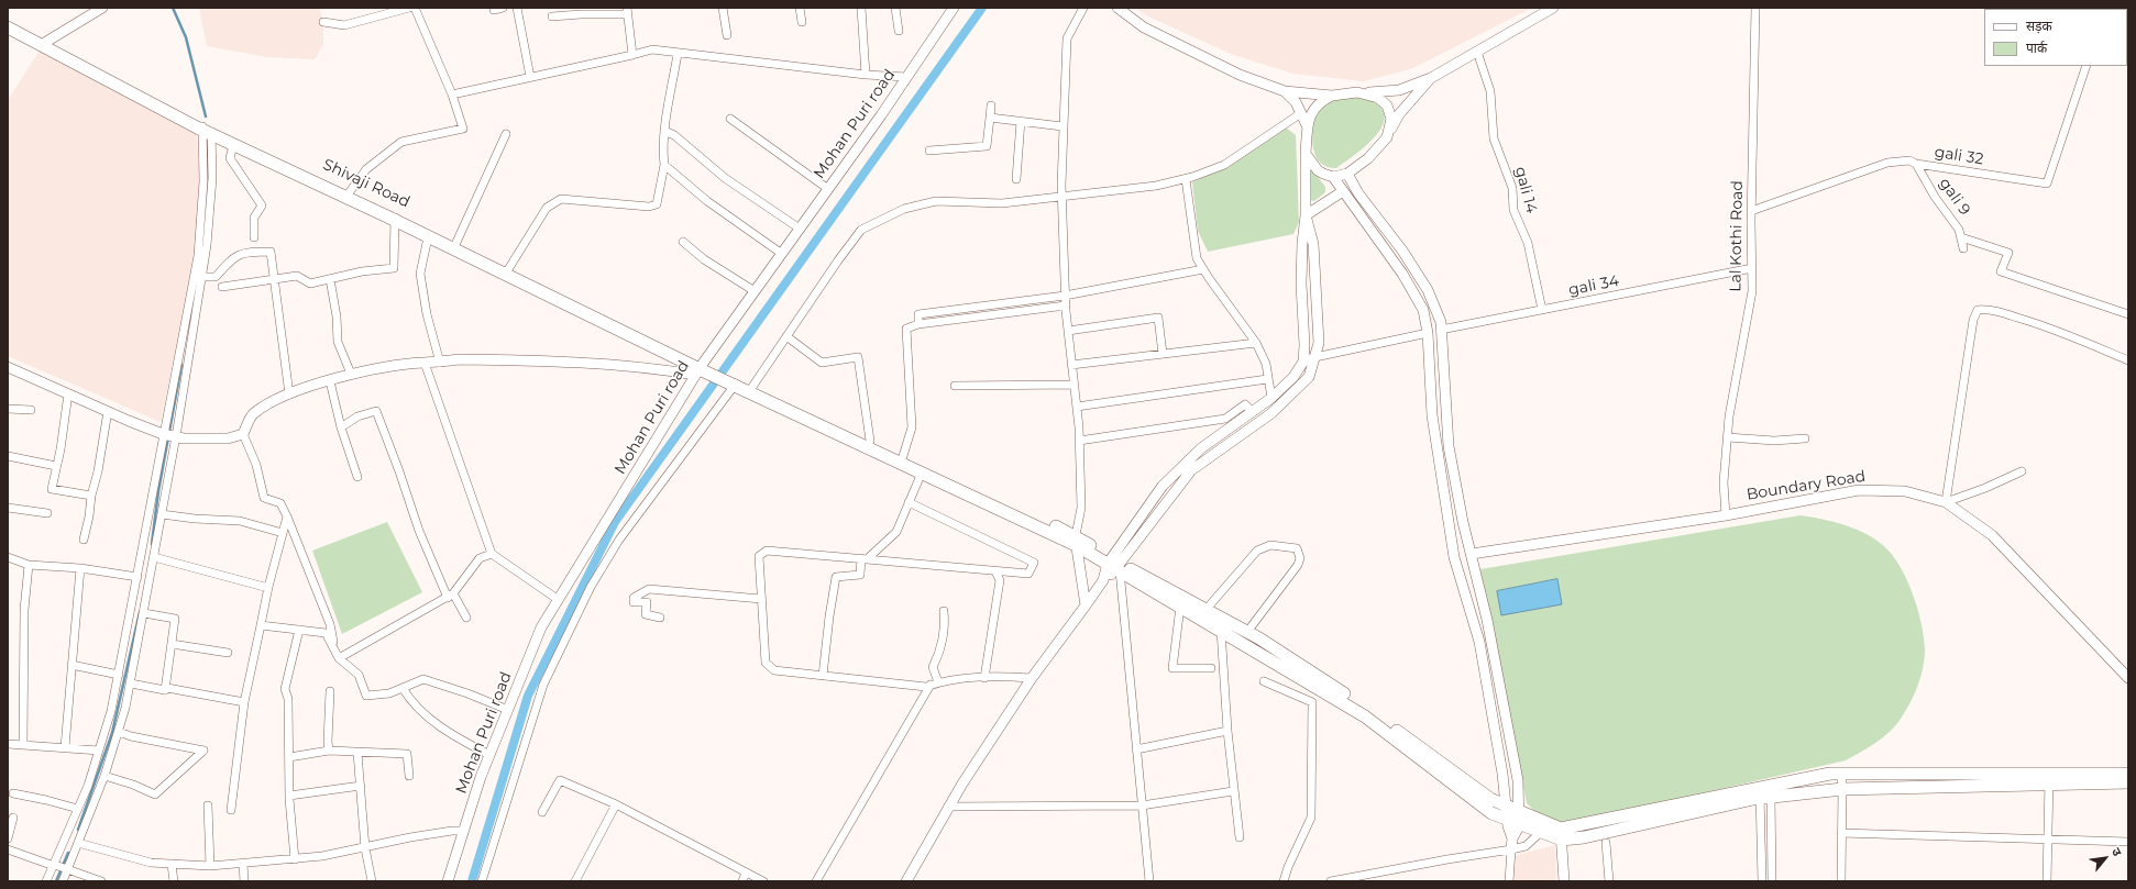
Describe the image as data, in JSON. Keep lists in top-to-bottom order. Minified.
{"streets":{"main road":["Shivaji Road"],"street":["Mohan Puri road","gali 32","gali 14","gali 9","Lal Kothi Road","gali 34","Boundary Road"]},"crossings":[["Mohan Puri road","Shivaji Road"],["gali 32","gali 9"],["gali 32","Lal Kothi Road"],["gali 14","gali 34"],["Lal Kothi Road","gali 34"],["Lal Kothi Road","Boundary Road"]],"legend":["सड़क","पार्क"],"north":"top right"}
